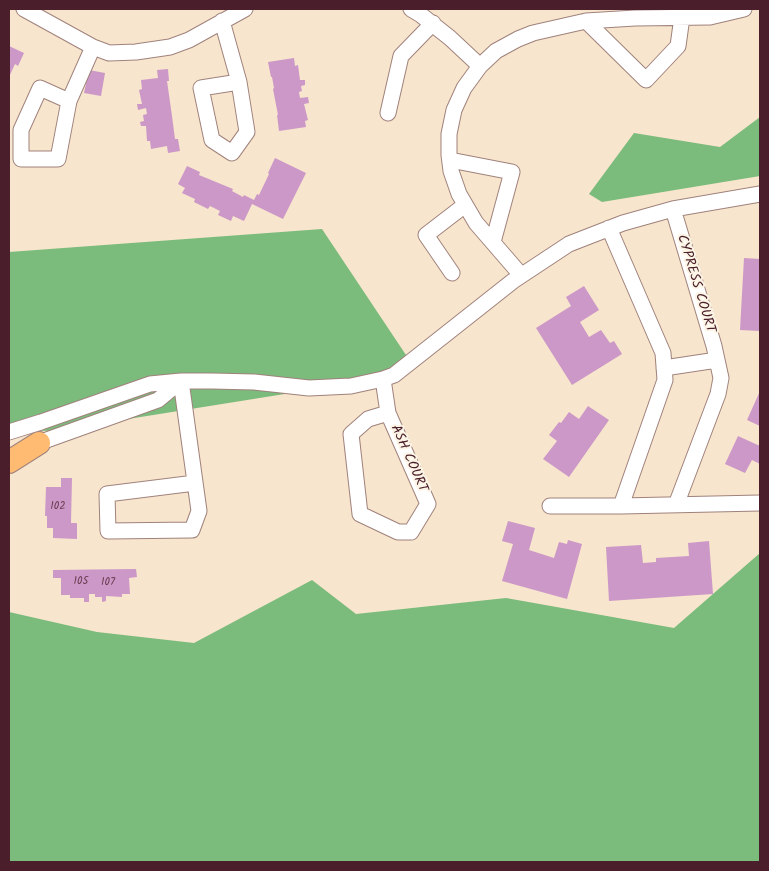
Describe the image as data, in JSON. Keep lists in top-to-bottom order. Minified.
{"streets":{"street":["CYPRESS COURT","ASH COURT"]},"house_numbers":["102","105","107"]}
